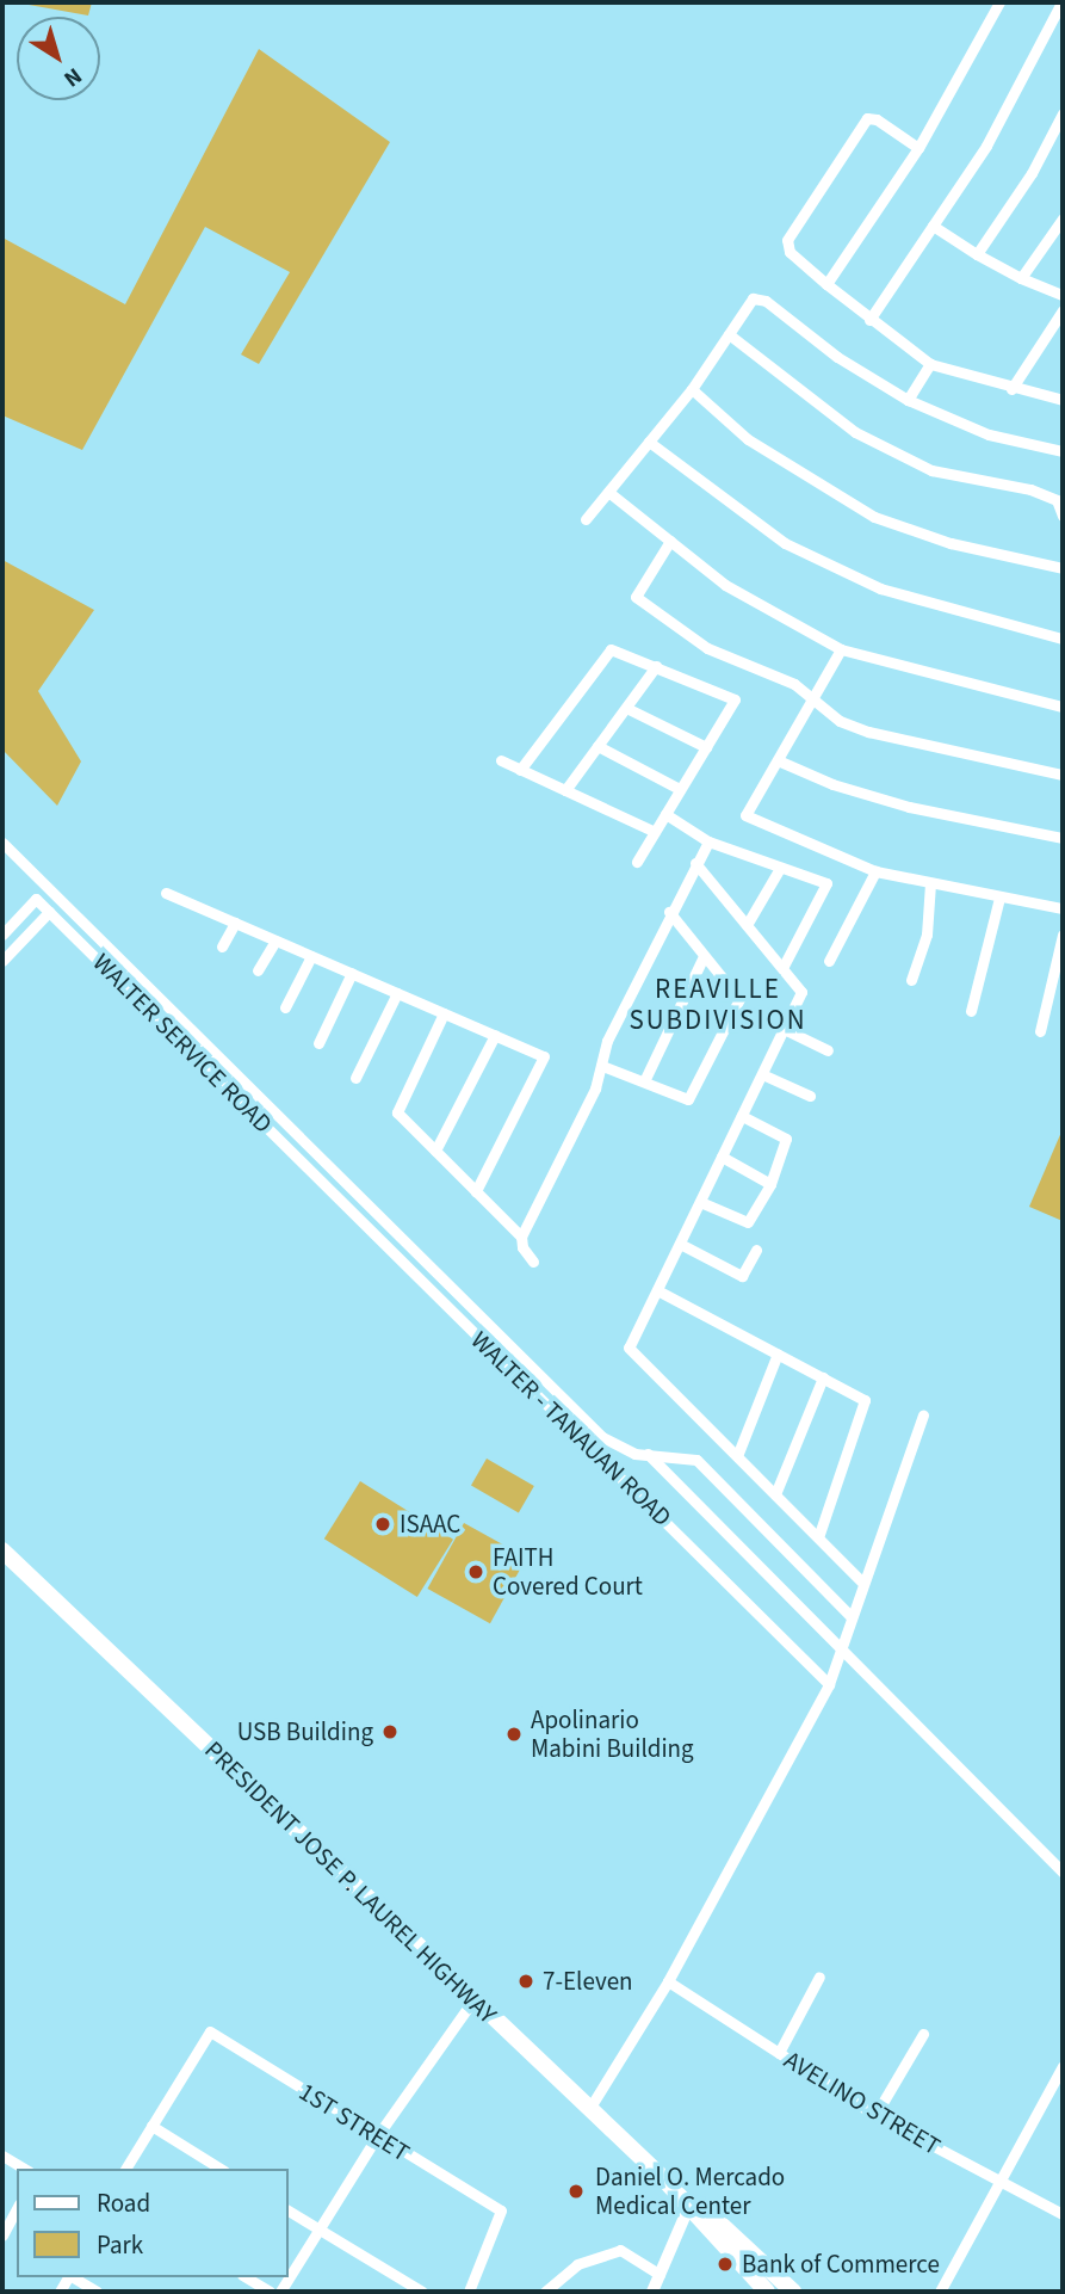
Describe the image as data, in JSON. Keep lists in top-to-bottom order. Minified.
{"streets":{"highway":["PRESIDENT JOSE P. LAUREL HIGHWAY"],"street":["WALTER SERVICE ROAD","WALTER - TANAUAN ROAD","AVELINO STREET","1ST STREET"]},"crossings":[["WALTER SERVICE ROAD","WALTER - TANAUAN ROAD"]],"districts":["REAVILLE SUBDIVISION"],"places":["ISAAC","FAITH Covered Court","USB Building","Apolinario Mabini Building","7-Eleven","Daniel O. Mercado Medical Center","Bank of Commerce"],"legend":["Road","Park"],"north":"bottom right"}
